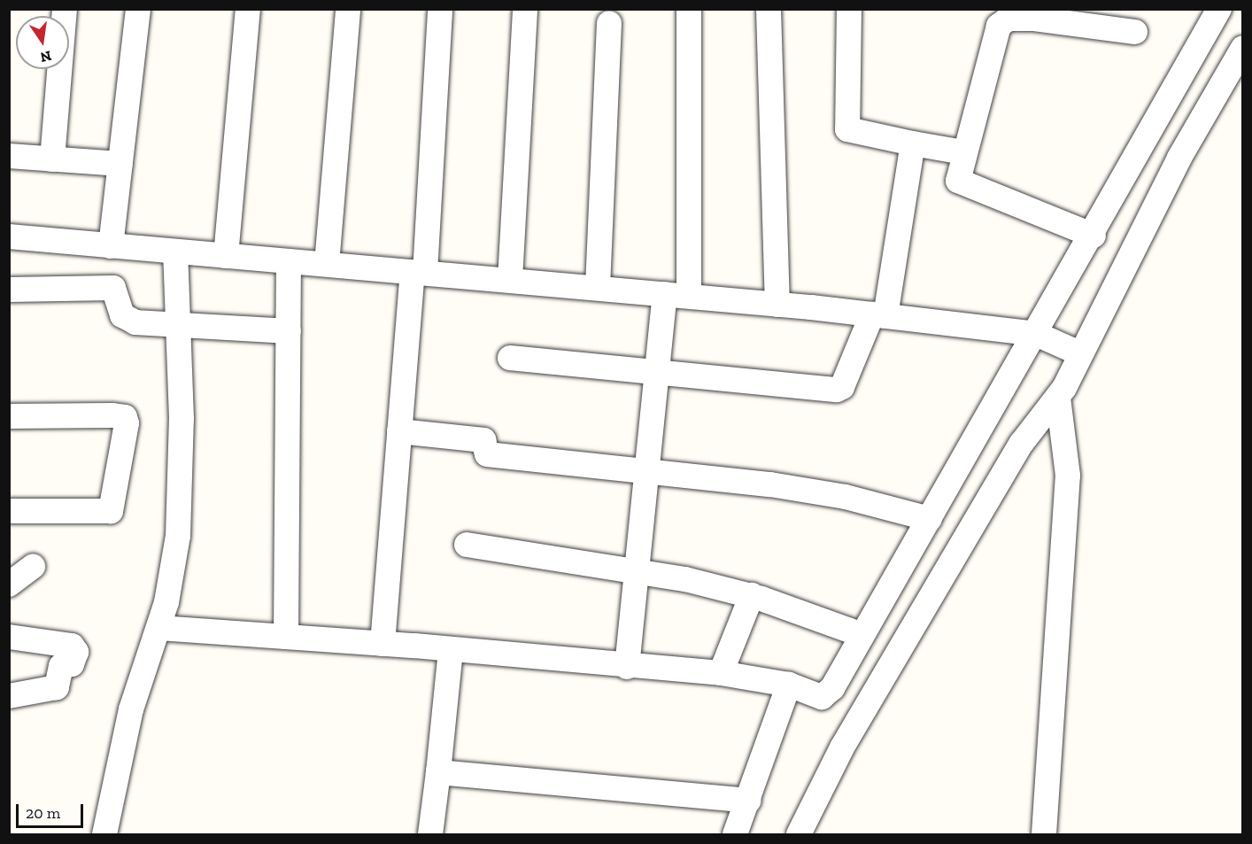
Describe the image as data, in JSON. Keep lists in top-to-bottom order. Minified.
{"scale_bar":"20 m","north":"bottom"}
